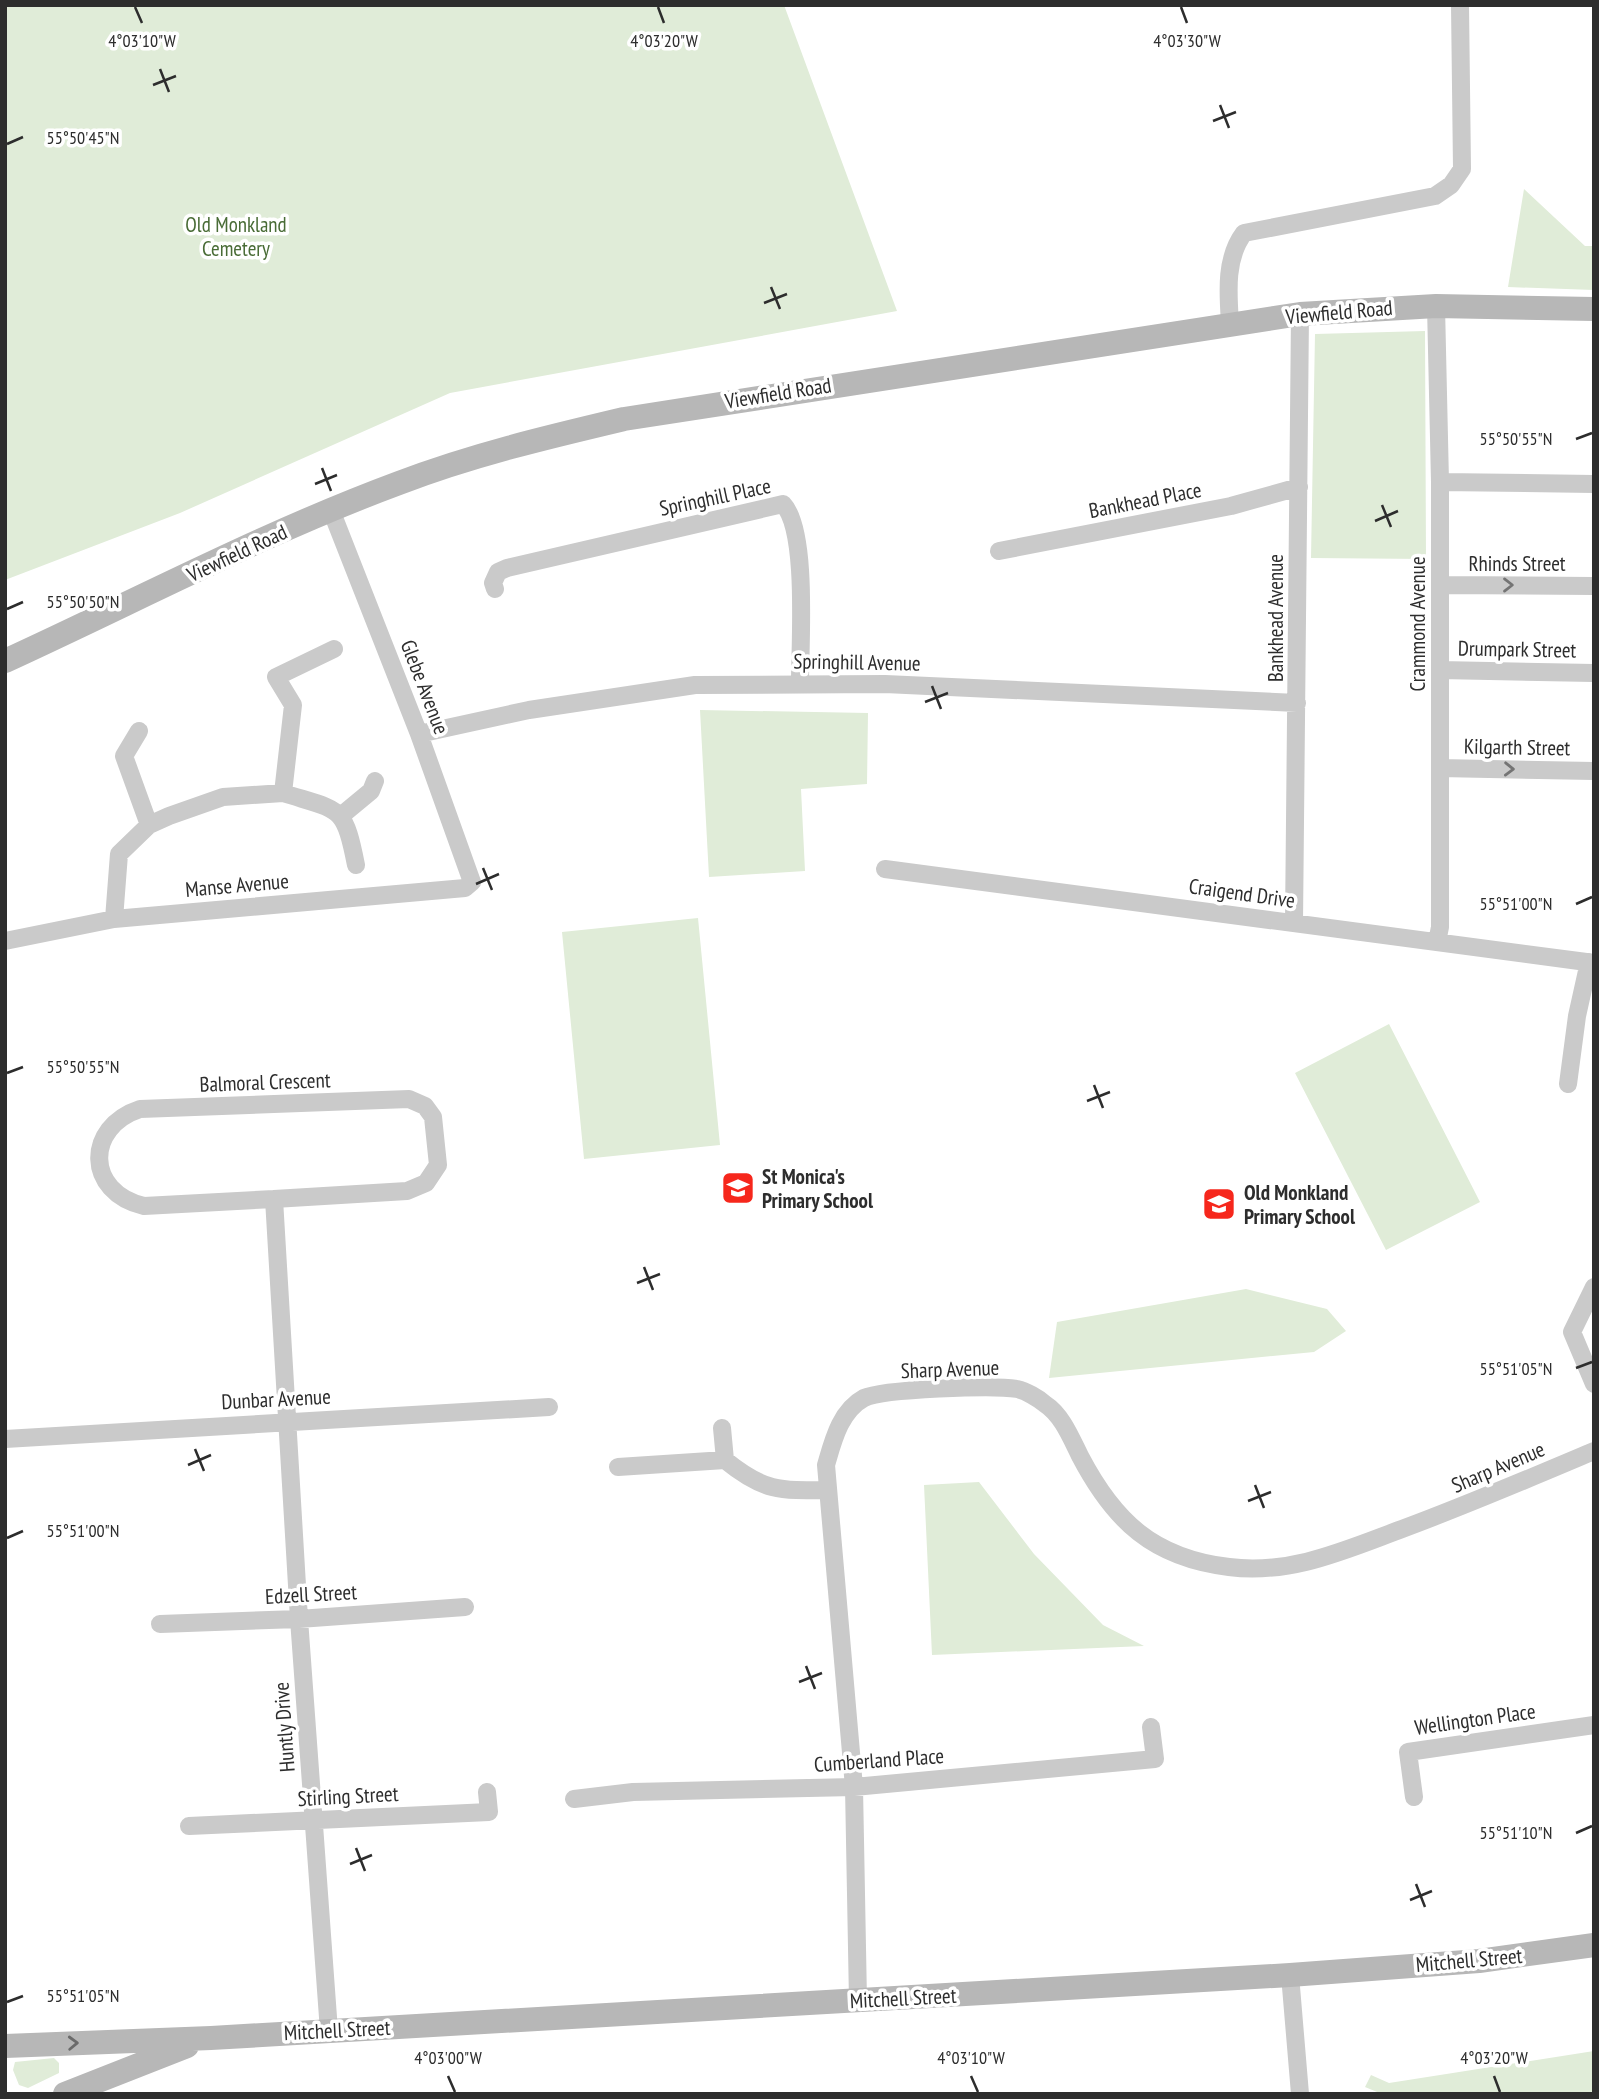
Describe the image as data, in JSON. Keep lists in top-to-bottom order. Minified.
{"streets":{"street":["Viewfield Road","Springhill Place","Bankhead Place","Rhinds Street","Bankhead Avenue","Crammond Avenue","Drumpark Street","Springhill Avenue","Glebe Avenue","Kilgarth Street","Manse Avenue","Craigend Drive","Balmoral Crescent","Sharp Avenue","Dunbar Avenue","Edzell Street","Wellington Place","Huntly Drive","Cumberland Place","Stirling Street","Mitchell Street"]},"crossings":[["Viewfield Road","Bankhead Avenue"],["Viewfield Road","Crammond Avenue"],["Viewfield Road","Glebe Avenue"],["Springhill Place","Springhill Avenue"],["Bankhead Place","Bankhead Avenue"],["Rhinds Street","Crammond Avenue"],["Bankhead Avenue","Springhill Avenue"],["Bankhead Avenue","Craigend Drive"],["Crammond Avenue","Drumpark Street"],["Crammond Avenue","Kilgarth Street"],["Crammond Avenue","Craigend Drive"],["Springhill Avenue","Glebe Avenue"],["Glebe Avenue","Manse Avenue"],["Sharp Avenue","Cumberland Place"],["Sharp Avenue","Mitchell Street"],["Dunbar Avenue","Huntly Drive"],["Edzell Street","Huntly Drive"],["Huntly Drive","Stirling Street"],["Huntly Drive","Mitchell Street"]],"one_way":["Kilgarth Street"],"parks":["Old Monkland Cemetery"],"places":{"school or university":["St Monica's Primary School","Old Monkland Primary School"]},"coordinates":["4°03'10\"W","4°03'20\"W","4°03'30\"W","55°50'45\"N","55°50'55\"N","55°50'50\"N","55°51'00\"N","55°51'05\"N","55°51'10\"N","4°03'00\"W"]}
